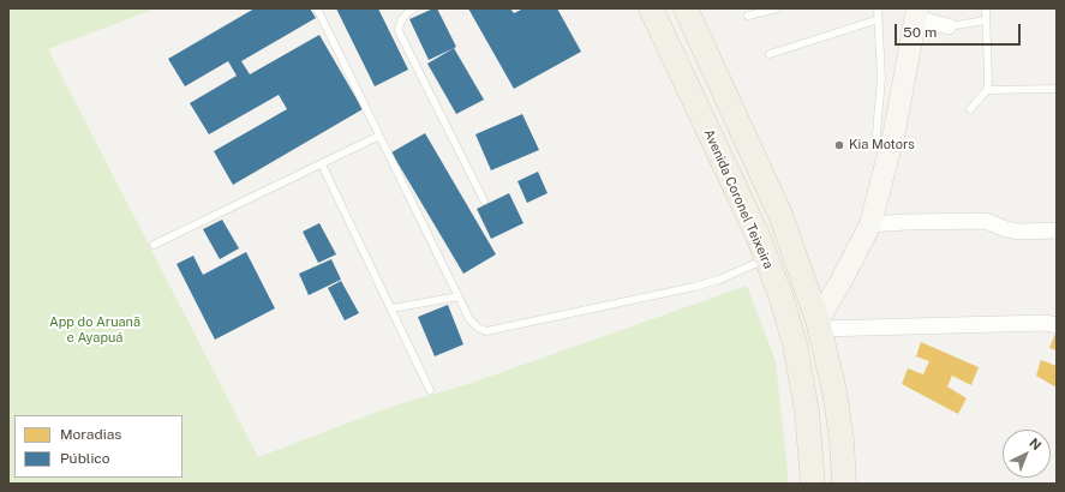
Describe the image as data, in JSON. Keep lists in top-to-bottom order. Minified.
{"streets":{"main road":["Avenida Coronel Teixeira"]},"parks":["App do Aruanã e Ayapuá"],"places":["Kia Motors"],"legend":["Moradias","Público"],"scale_bar":"50 m","north":"top right"}
